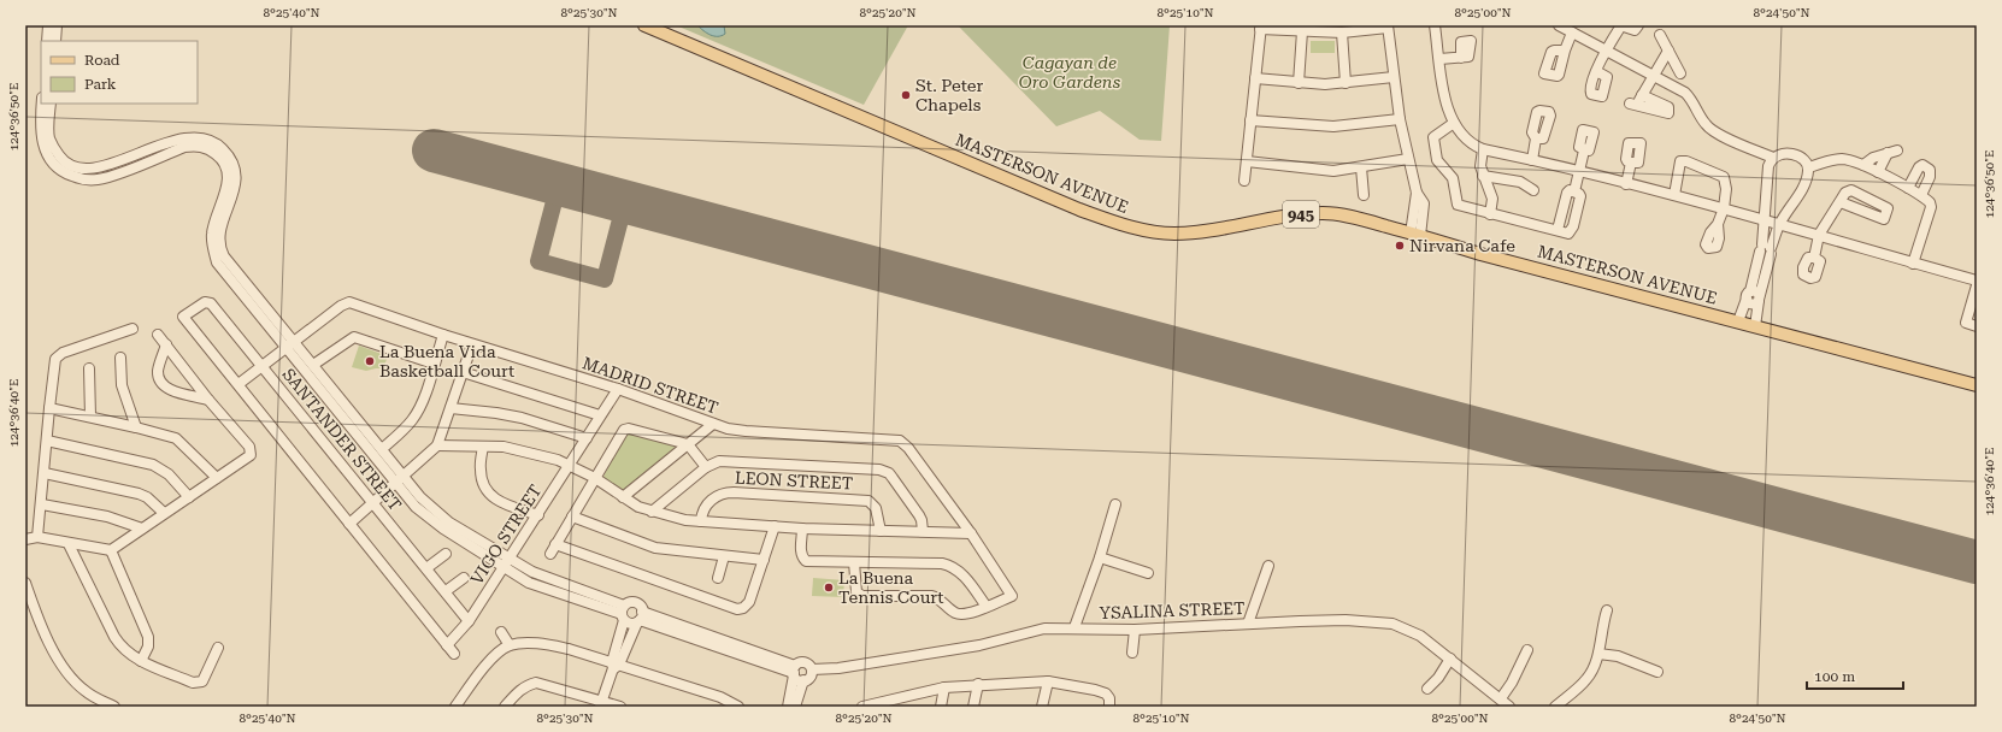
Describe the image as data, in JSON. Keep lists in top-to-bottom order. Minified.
{"streets":{"main road":["MASTERSON AVENUE","945"],"street":["MADRID STREET","SANTANDER STREET","LEON STREET","VIGO STREET","YSALINA STREET"]},"crossings":[["MADRID STREET","SANTANDER STREET"],["MADRID STREET","VIGO STREET"],["SANTANDER STREET","VIGO STREET"]],"parks":["Cagayan de Oro Gardens"],"places":["St. Peter Chapels","Nirvana Cafe","La Buena Vida Basketball Court","La Buena Tennis Court"],"legend":["Road","Park"],"scale_bar":"100 m","coordinates":["8°25'40\"N","8°25'30\"N","8°25'20\"N","8°25'10\"N","8°25'00\"N","8°24'50\"N","124°36'50\"E","124°36'40\"E"]}
